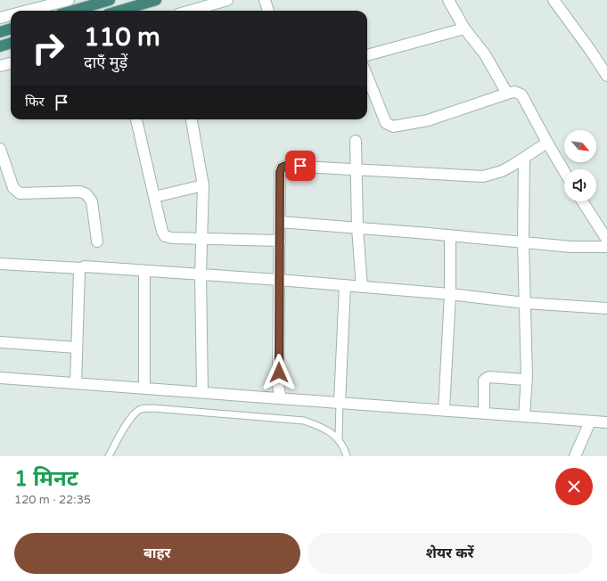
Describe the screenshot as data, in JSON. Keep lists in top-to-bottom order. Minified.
{"north":"bottom right","page":{"turn":["110 m","दाएँ मुड़ें"],"then":"फिर","heading":["1 मिनट","120 m · 22:35"],"buttons":["बाहर","शेयर करें"]}}
